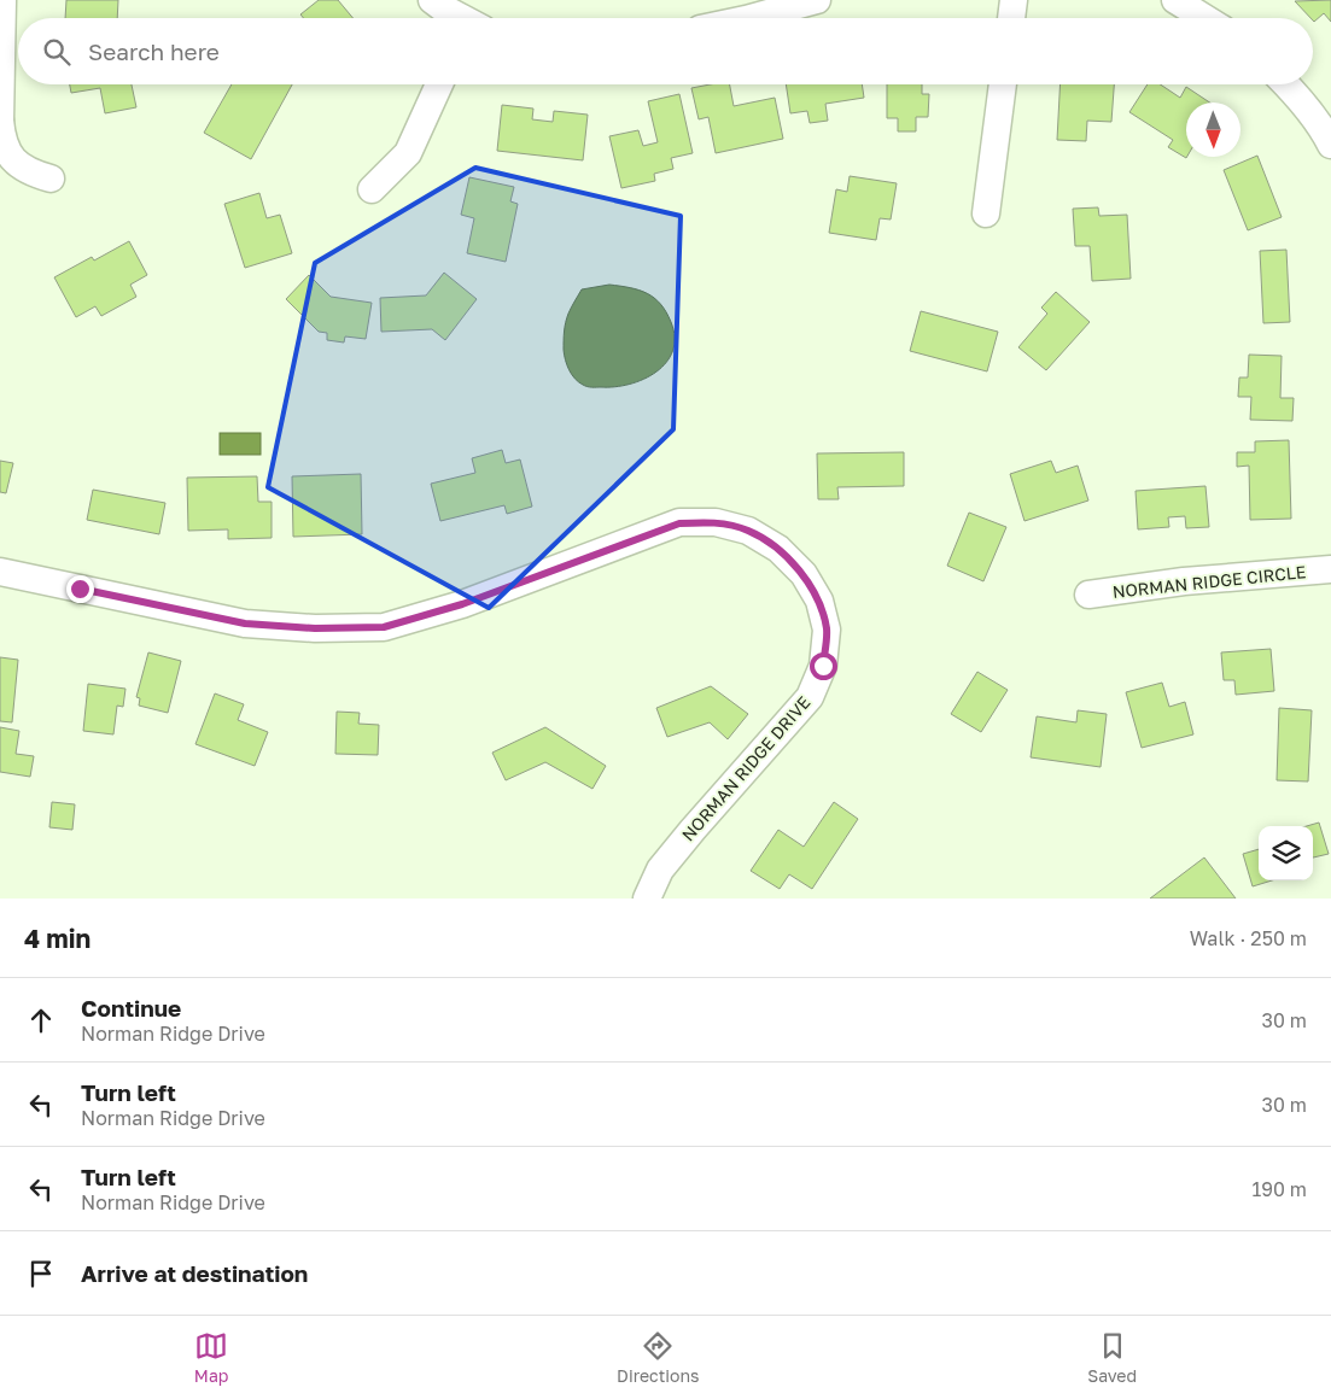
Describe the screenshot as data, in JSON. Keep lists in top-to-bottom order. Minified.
{"streets":{"street":["NORMAN RIDGE CIRCLE","NORMAN RIDGE DRIVE"]},"north":"bottom","page":{"search":"Search here","heading":["4 min","Walk · 250 m"],"list":[["Continue","Norman Ridge Drive","30 m"],["Turn left","Norman Ridge Drive","30 m"],["Turn left","Norman Ridge Drive","190 m"],"Arrive at destination"],"nav":["Map","Directions","Saved"]}}
